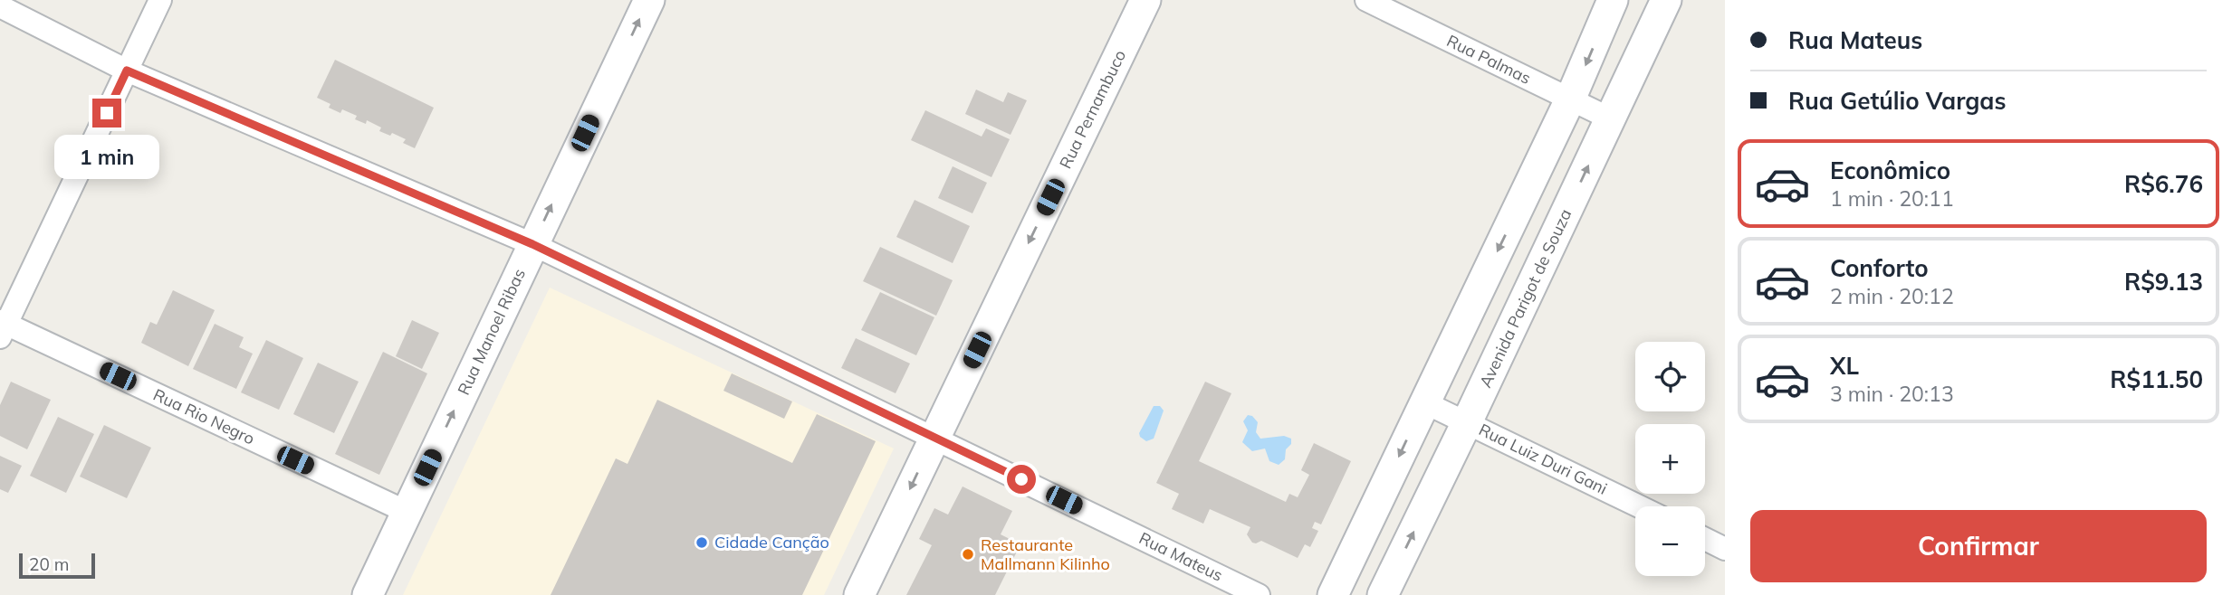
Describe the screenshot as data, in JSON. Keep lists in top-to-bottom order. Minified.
{"streets":{"street":["Rua Palmas","Rua Pernambuco","Avenida Parigot de Souza","Rua Manoel Ribas","Rua Rio Negro","Rua Luiz Duri Gani","Rua Mateus"]},"crossings":[["Rua Palmas","Avenida Parigot de Souza"],["Rua Pernambuco","Rua Mateus"],["Avenida Parigot de Souza","Rua Luiz Duri Gani"],["Rua Manoel Ribas","Rua Rio Negro"],["Rua Manoel Ribas","Rua Mateus"]],"one_way":["Rua Pernambuco","Rua Manoel Ribas"],"places":["Cidade Canção","Restaurante Mallmann Kilinho"],"scale_bar":"20 m","page":{"banner":["Rua Mateus","Rua Getúlio Vargas"],"bubble":"1 min","list":[{"name":"Econômico","note":"1 min · 20:11","value":"R$6.76"},{"name":"Conforto","note":"2 min · 20:12","value":"R$9.13"},{"name":"XL","note":"3 min · 20:13","value":"R$11.50"}],"map_buttons":["+","−"],"buttons":"Confirmar","scale":"20 m"}}
